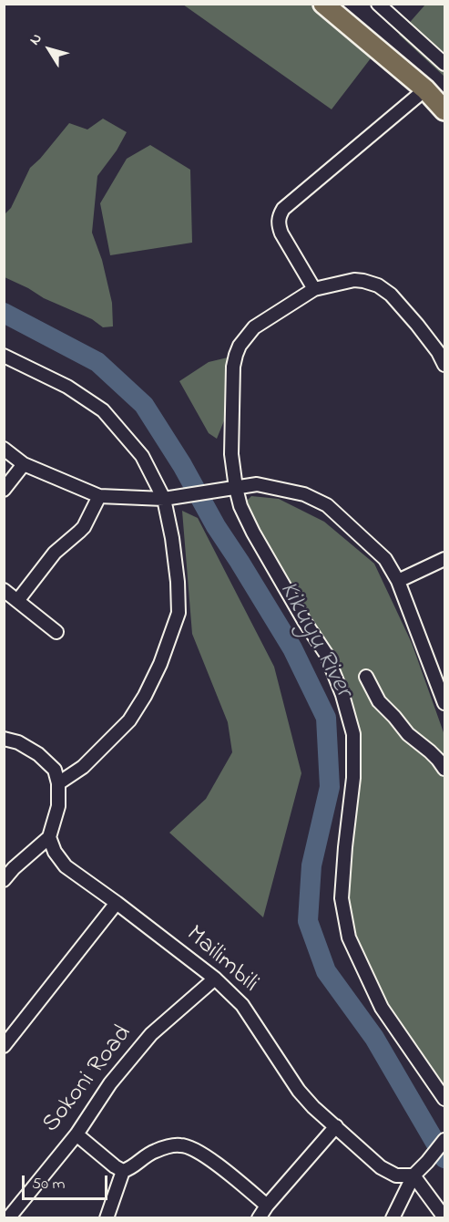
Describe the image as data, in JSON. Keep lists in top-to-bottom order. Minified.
{"streets":{"street":["Mailimbili","Sokoni Road"]},"crossings":[["Mailimbili","Sokoni Road"]],"water":["Kikuyu River"],"scale_bar":"50 m","north":"top left"}
